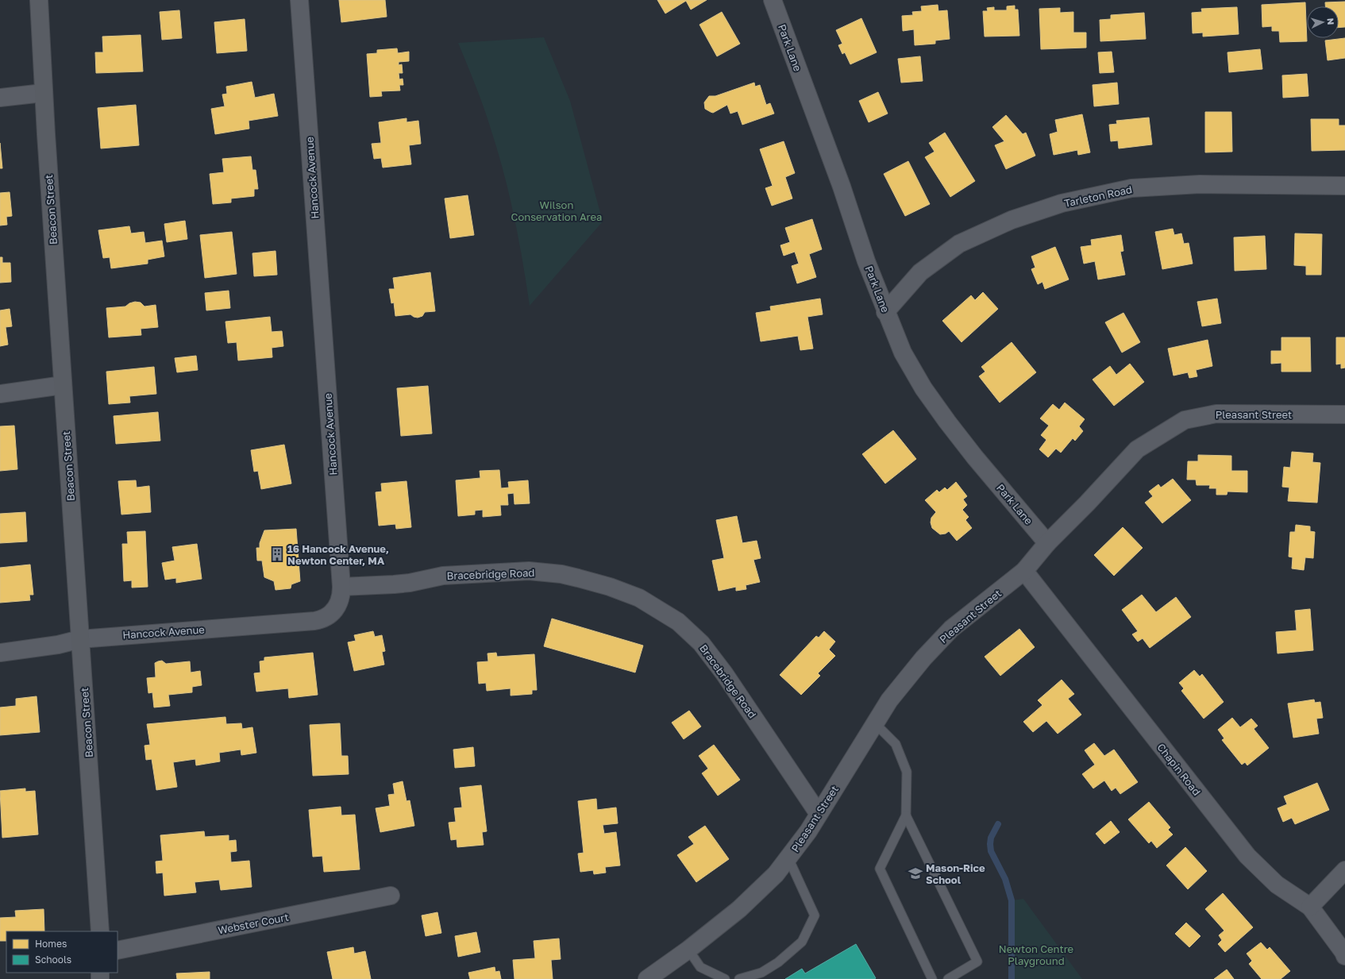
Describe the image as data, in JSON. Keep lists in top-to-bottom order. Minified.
{"streets":{"main road":["Beacon Street"],"street":["Park Lane","Hancock Avenue","Tarleton Road","Pleasant Street","Bracebridge Road","Chapin Road","Webster Court"]},"crossings":[["Park Lane","Tarleton Road"],["Park Lane","Pleasant Street"],["Hancock Avenue","Beacon Street"],["Hancock Avenue","Bracebridge Road"],["Pleasant Street","Bracebridge Road"],["Pleasant Street","Chapin Road"]],"parks":["Wilson Conservation Area","Newton Centre Playground"],"places":{"building":["16 Hancock Avenue, Newton Center, MA"],"school or university":["Mason-Rice School"]},"legend":["Homes","Schools"],"north":"right"}
